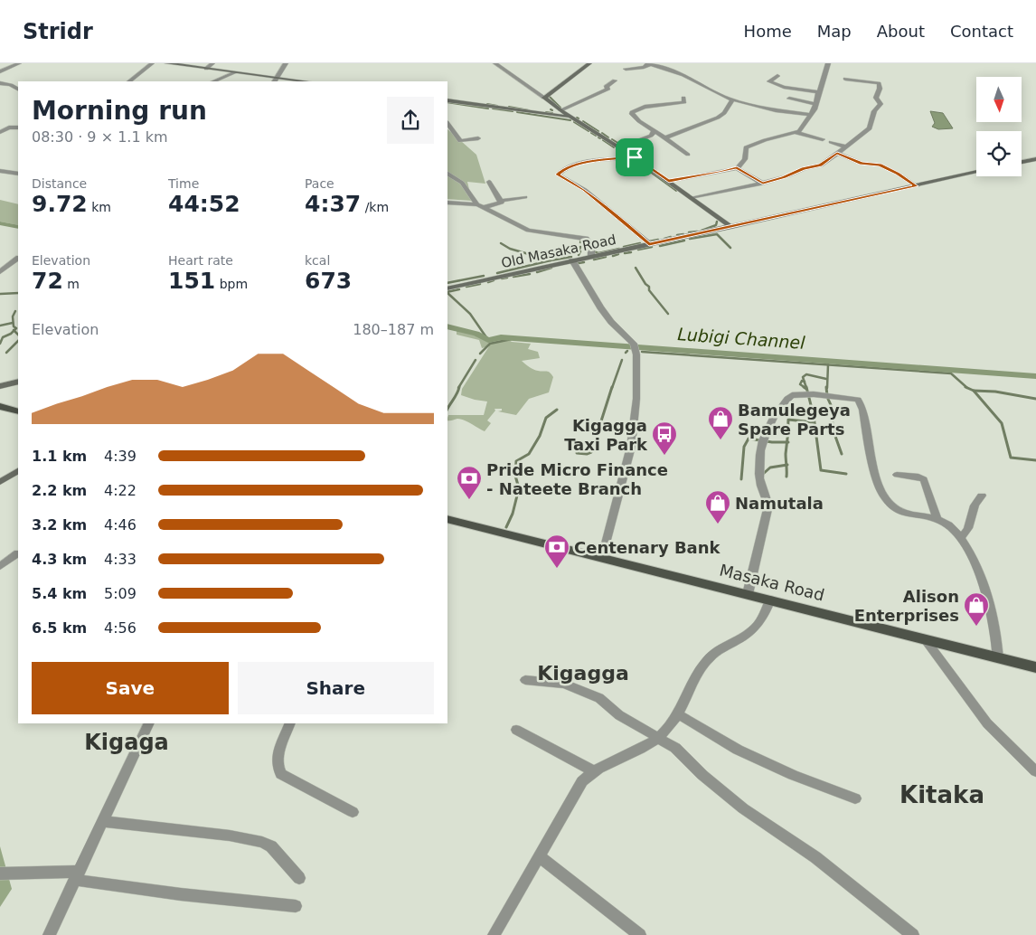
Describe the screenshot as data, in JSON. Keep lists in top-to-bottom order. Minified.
{"streets":{"main road":["Old Masaka Road","Masaka Road"]},"districts":["Kigagga","Kigaga","Kitaka"],"water":["Lubigi Channel"],"places":{"shop":["Bamulegeya Spare Parts","Namutala","Alison Enterprises"],"bus stop":["Kigagga Taxi Park"],"bank":["Pride Micro Finance - Nateete Branch","Centenary Bank"]},"north":"bottom","page":{"header":"Stridr","nav":["Home","Map","About","Contact"],"heading":["Morning run","08:30 · 9 × 1.1 km"],"stats":[["Distance","9.72 km"],["Time","44:52"],["Pace","4:37 /km"],["Elevation","72 m"],["Heart rate","151 bpm"],["kcal","673"]],"chart":["Elevation","180–187 m"],"list":[{"name":"1.1 km","note":"4:39"},{"name":"2.2 km","note":"4:22"},{"name":"3.2 km","note":"4:46"},{"name":"4.3 km","note":"4:33"},{"name":"5.4 km","note":"5:09"},{"name":"6.5 km","note":"4:56"}],"buttons":["Save","Share"]}}
